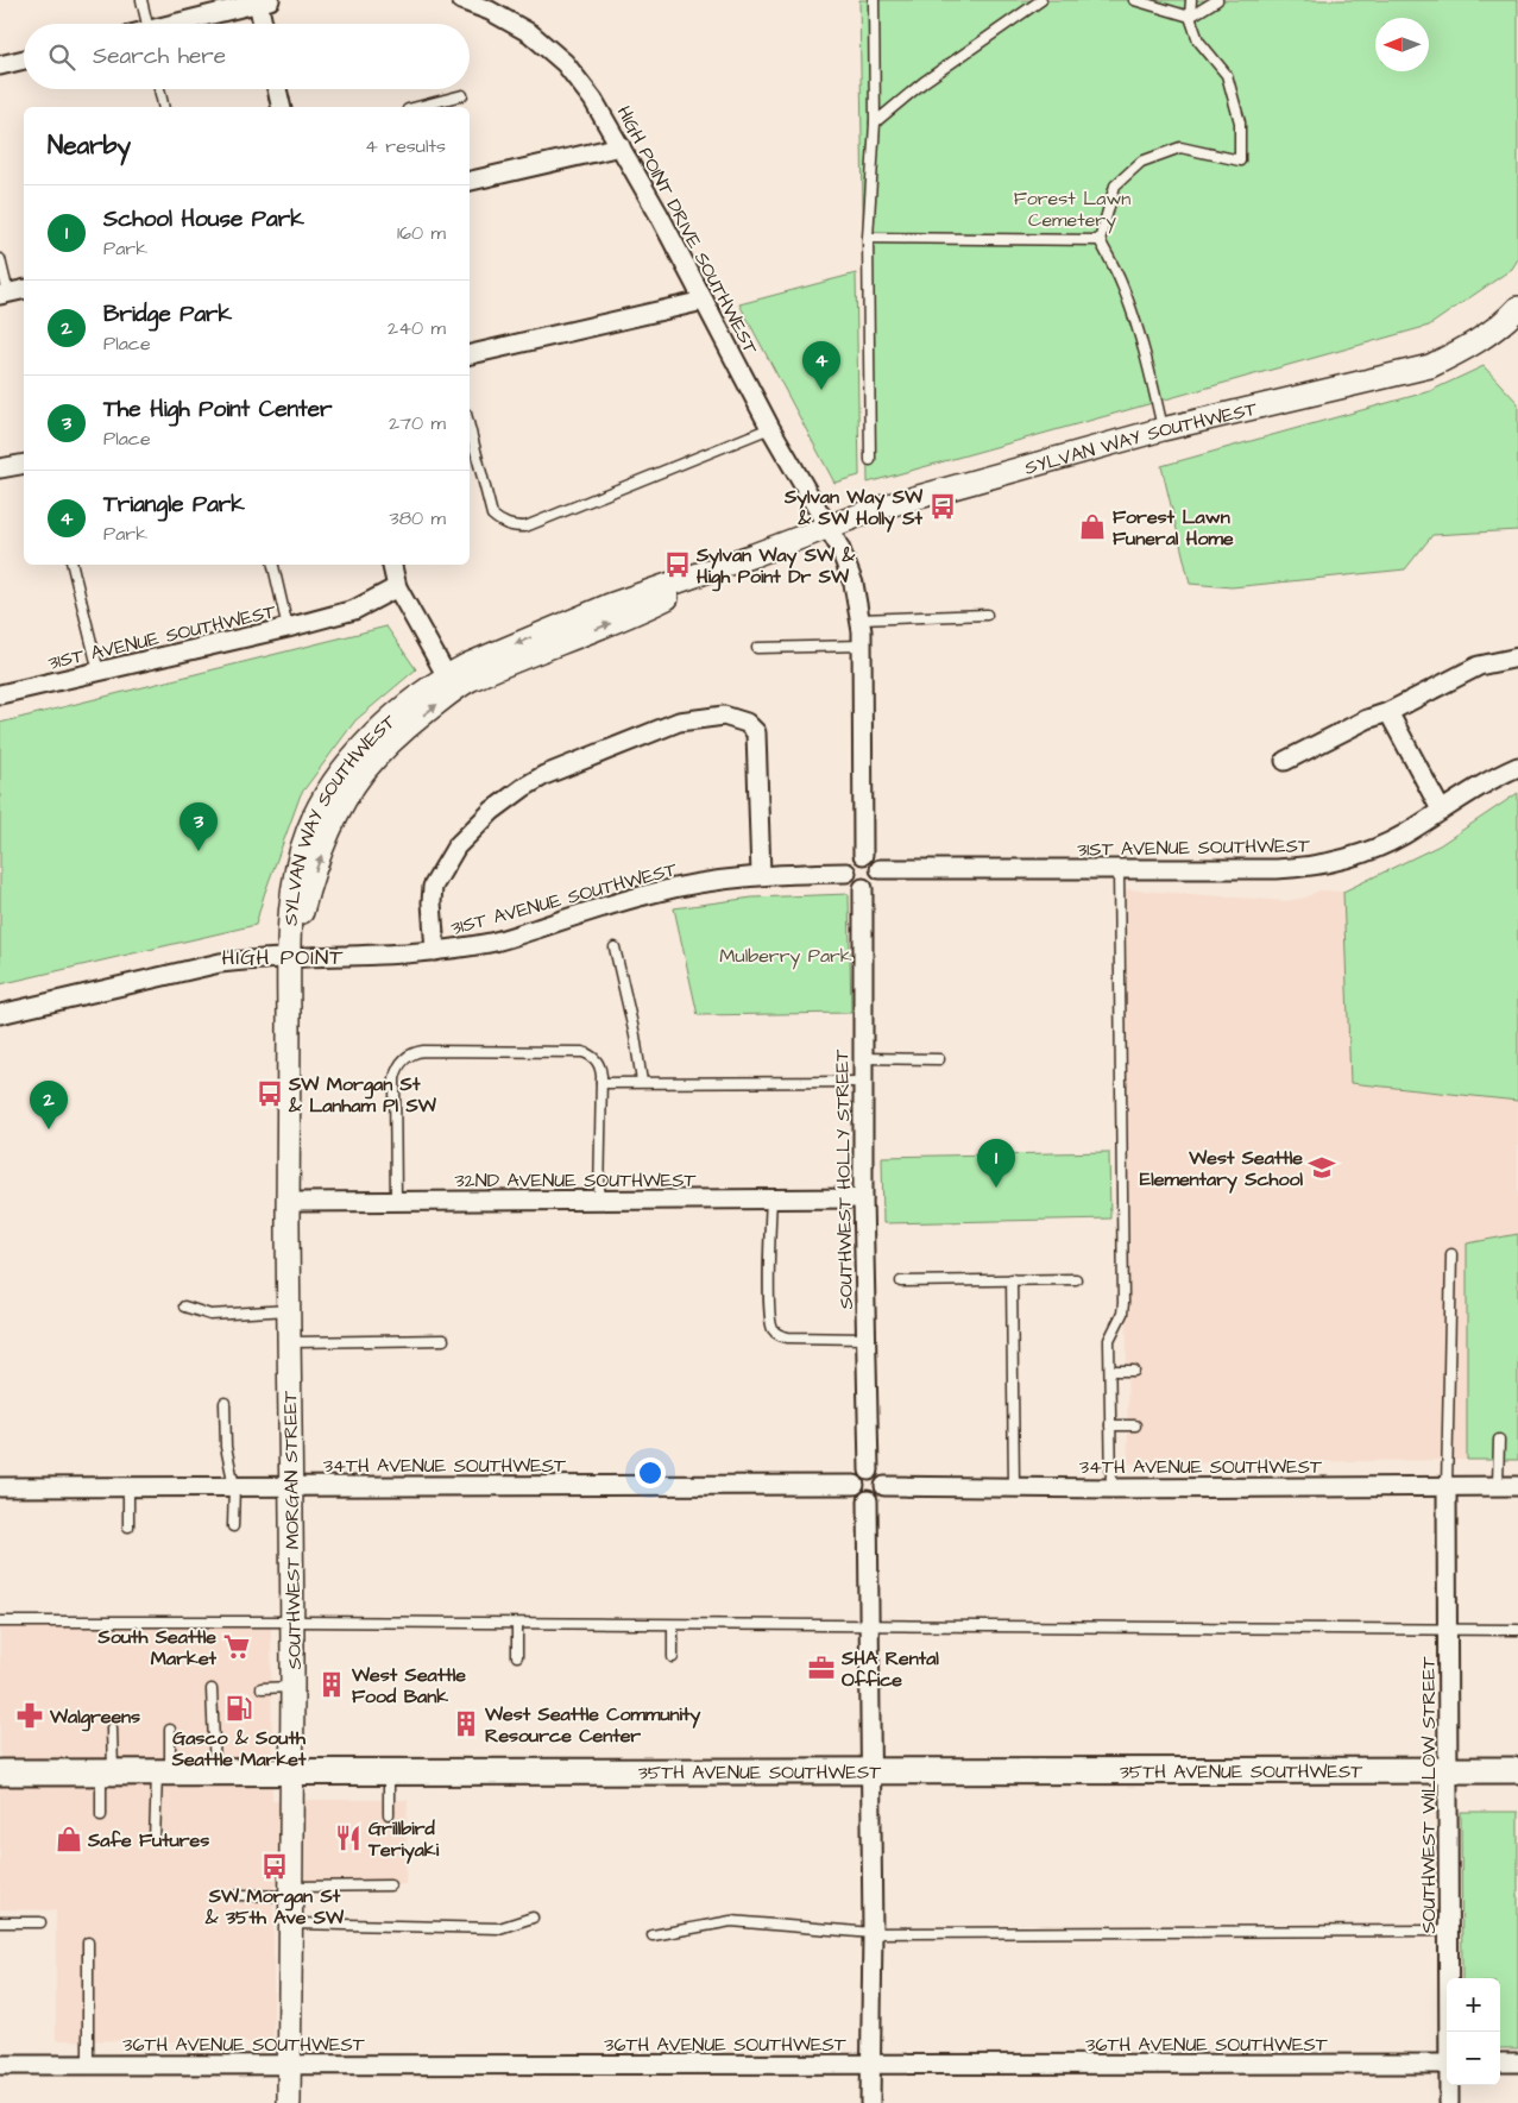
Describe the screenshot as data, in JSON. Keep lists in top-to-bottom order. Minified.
{"streets":{"main road":["35TH AVENUE SOUTHWEST"],"street":["HIGH POINT DRIVE SOUTHWEST","SYLVAN WAY SOUTHWEST","31ST AVENUE SOUTHWEST","32ND AVENUE SOUTHWEST","SOUTHWEST HOLLY STREET","34TH AVENUE SOUTHWEST","SOUTHWEST MORGAN STREET","SOUTHWEST WILLOW STREET","36TH AVENUE SOUTHWEST"]},"crossings":[["HIGH POINT DRIVE SOUTHWEST","SYLVAN WAY SOUTHWEST"],["SYLVAN WAY SOUTHWEST","31ST AVENUE SOUTHWEST"],["SYLVAN WAY SOUTHWEST","SOUTHWEST MORGAN STREET"],["31ST AVENUE SOUTHWEST","SOUTHWEST HOLLY STREET"],["31ST AVENUE SOUTHWEST","SOUTHWEST MORGAN STREET"],["32ND AVENUE SOUTHWEST","SOUTHWEST HOLLY STREET"],["32ND AVENUE SOUTHWEST","SOUTHWEST MORGAN STREET"],["SOUTHWEST HOLLY STREET","34TH AVENUE SOUTHWEST"],["34TH AVENUE SOUTHWEST","SOUTHWEST MORGAN STREET"],["34TH AVENUE SOUTHWEST","SOUTHWEST WILLOW STREET"],["SOUTHWEST MORGAN STREET","35TH AVENUE SOUTHWEST"],["SOUTHWEST MORGAN STREET","36TH AVENUE SOUTHWEST"],["35TH AVENUE SOUTHWEST","SOUTHWEST WILLOW STREET"]],"districts":["HIGH POINT"],"parks":["Forest Lawn Cemetery","Mulberry Park"],"places":{"bus stop":["Sylvan Way SW & SW Holly St","Sylvan Way SW & High Point Dr SW","SW Morgan St & Lanham Pl SW","SW Morgan St & 35th Ave SW"],"shop":["Forest Lawn Funeral Home","Safe Futures"],"school or university":["West Seattle Elementary School"],"supermarket":["South Seattle Market"],"office":["SHA Rental Office"],"building":["West Seattle Food Bank","West Seattle Community Resource Center"],"fuel station":["Gasco & South Seattle Market"],"pharmacy":["Walgreens"],"restaurant":["Grillbird Teriyaki"]},"north":"left","page":{"search":"Search here","heading":["Nearby","4 results"],"list":[{"mark":"1","name":"School House Park","note":"Park","value":"160 m"},{"mark":"2","name":"Bridge Park","note":"Place","value":"240 m"},{"mark":"3","name":"The High Point Center","note":"Place","value":"270 m"},{"mark":"4","name":"Triangle Park","note":"Park","value":"380 m"}],"pins":["4","3","2","1"],"map_buttons":["+","−"]}}
